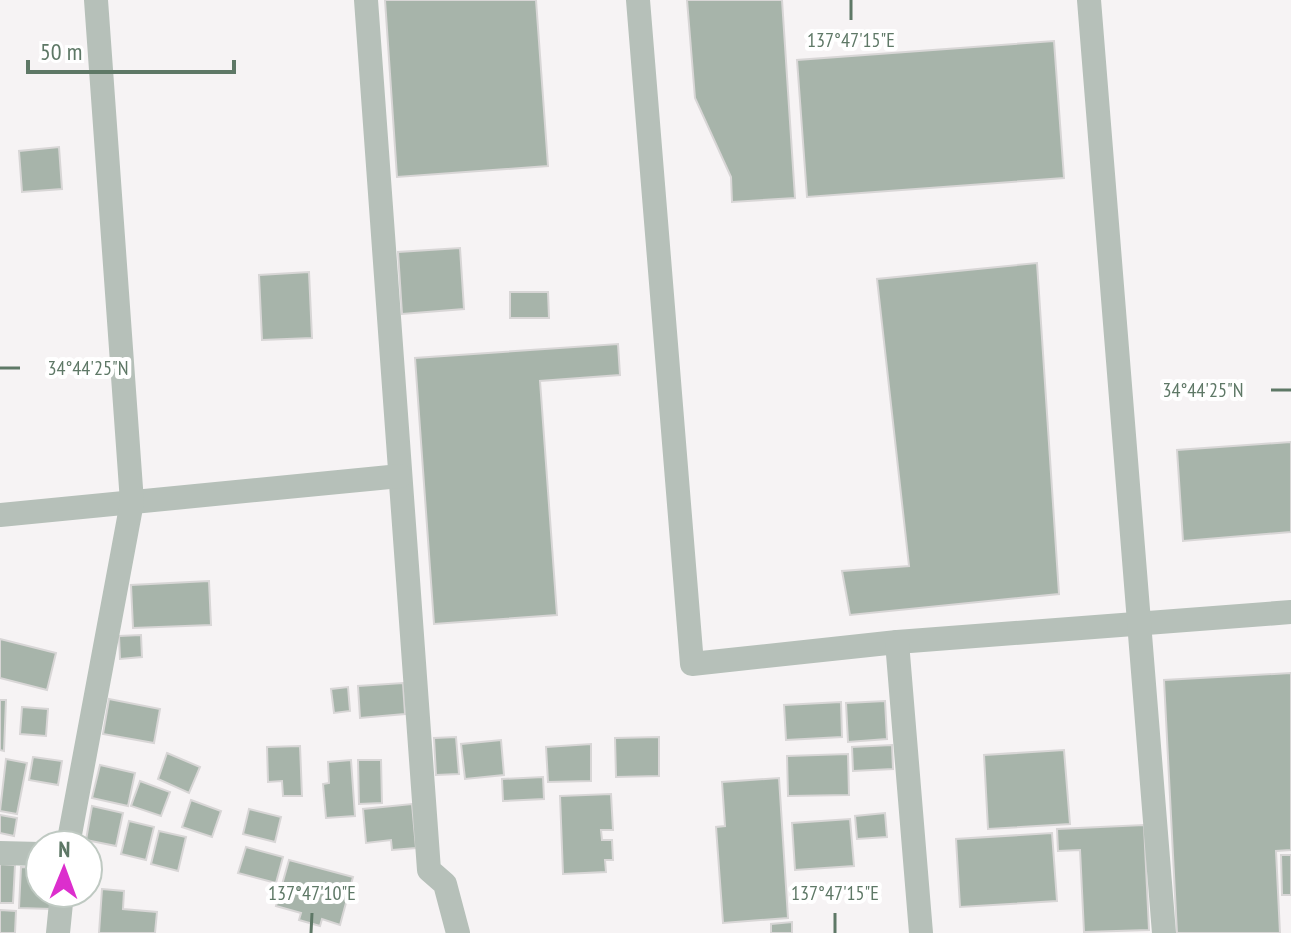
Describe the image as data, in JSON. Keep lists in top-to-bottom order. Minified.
{"scale_bar":"50 m","north":"top","coordinates":["137°47'15\"E","34°44'25\"N","137°47'10\"E"]}
